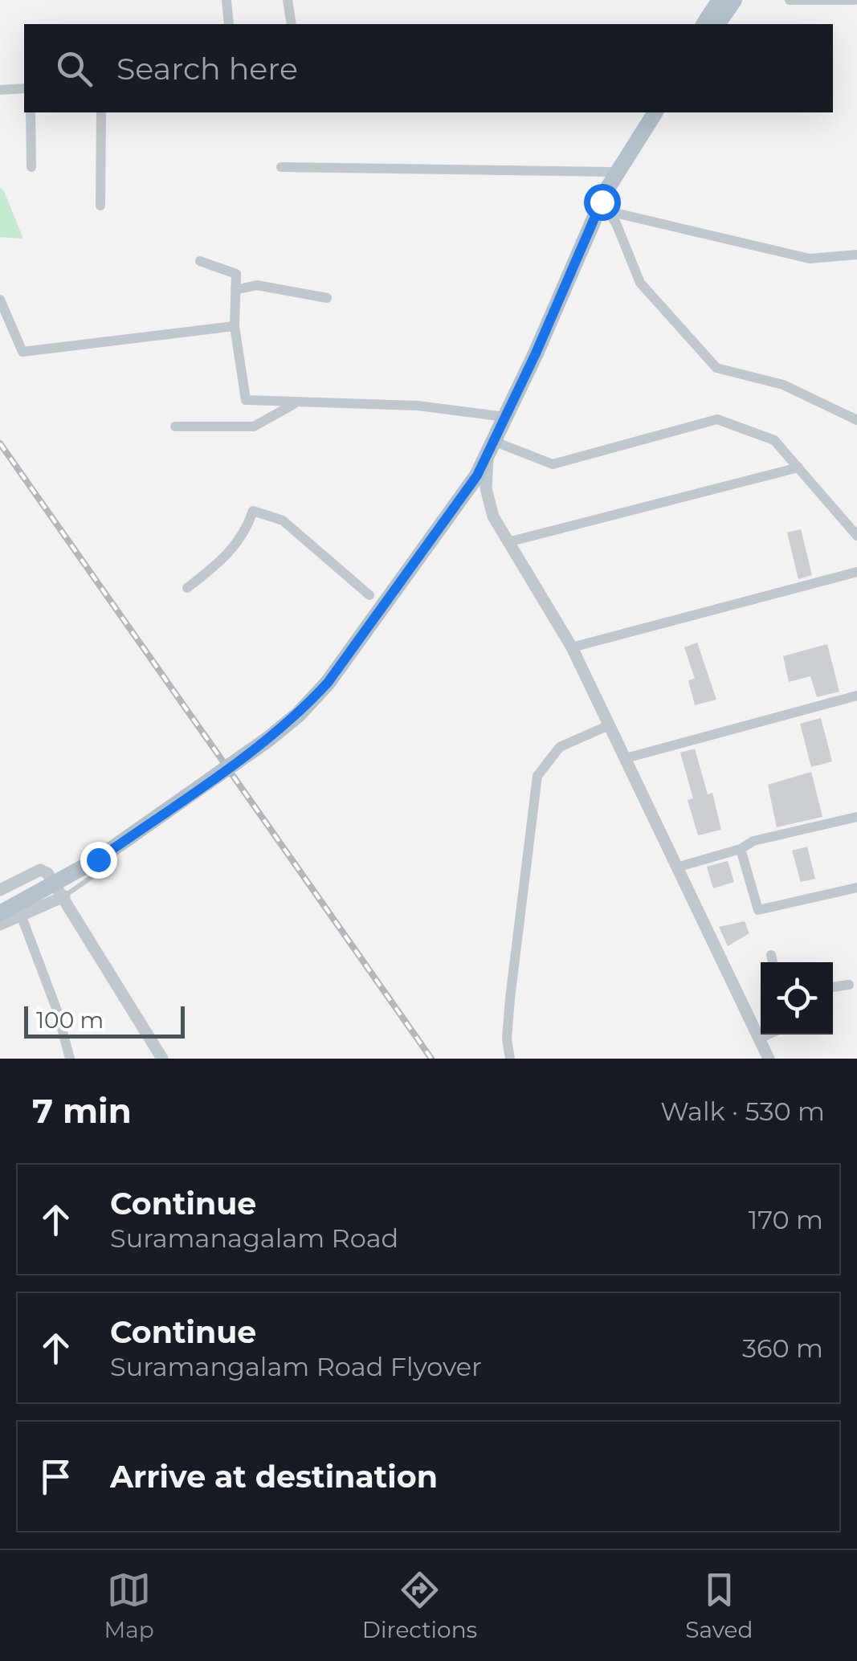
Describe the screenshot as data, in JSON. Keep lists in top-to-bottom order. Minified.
{"scale_bar":"100 m","page":{"search":"Search here","scale":"100 m","heading":["7 min","Walk · 530 m"],"list":[["Continue","Suramanagalam Road","170 m"],["Continue","Suramangalam Road Flyover","360 m"],"Arrive at destination"],"nav":["Map","Directions","Saved"]}}
